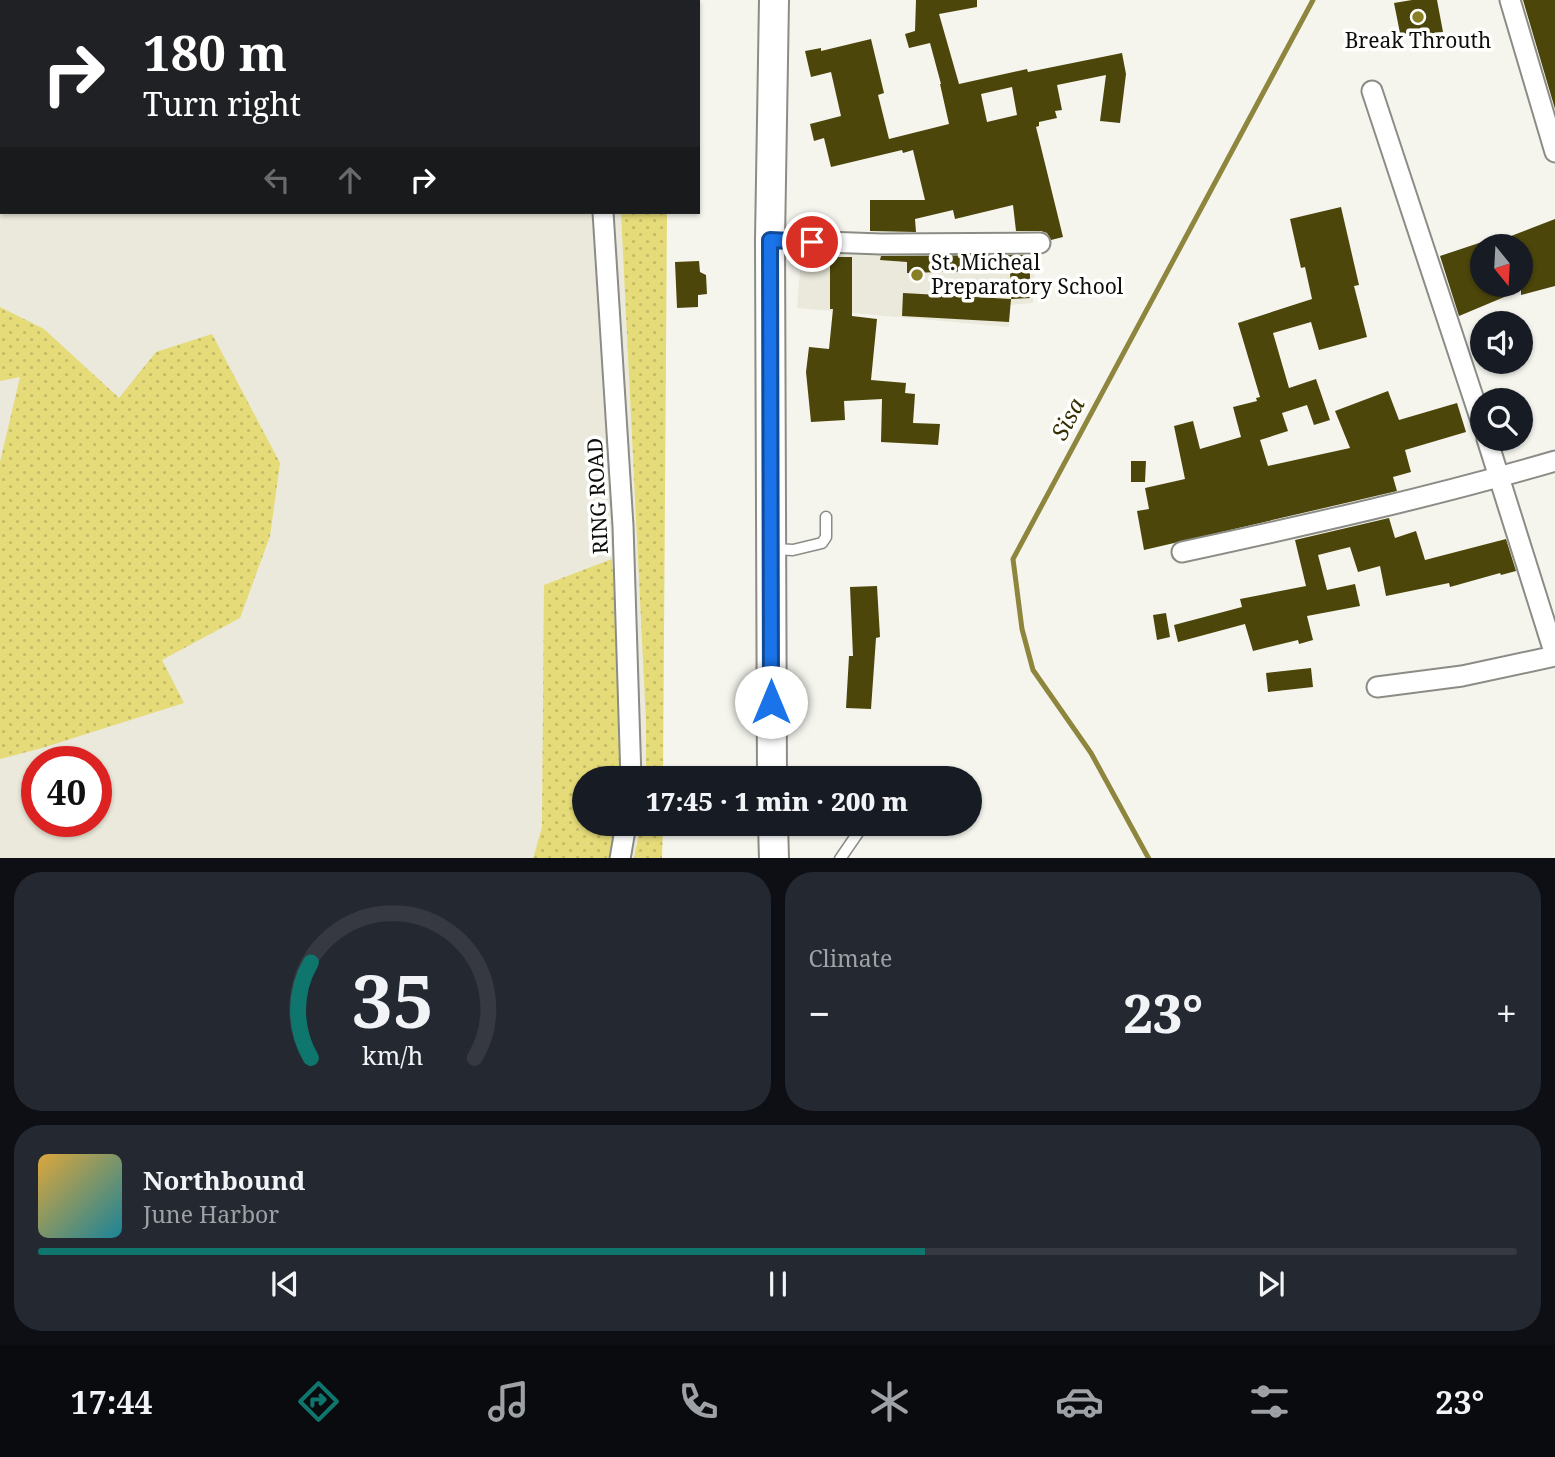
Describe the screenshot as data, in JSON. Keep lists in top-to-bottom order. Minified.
{"streets":{"street":["RING ROAD"]},"water":["Sisa"],"places":["Break Throuth","St. Micheal Preparatory School"],"north":"bottom","page":{"turn":["180 m","Turn right"],"limit":"40","trip":"17:45 · 1 min · 200 m","tile":"Climate","heat":["−","23°","+"],"song":["Northbound","June Harbor"],"tabs":["17:44","23°"],"gauge":["35","km/h"]}}
